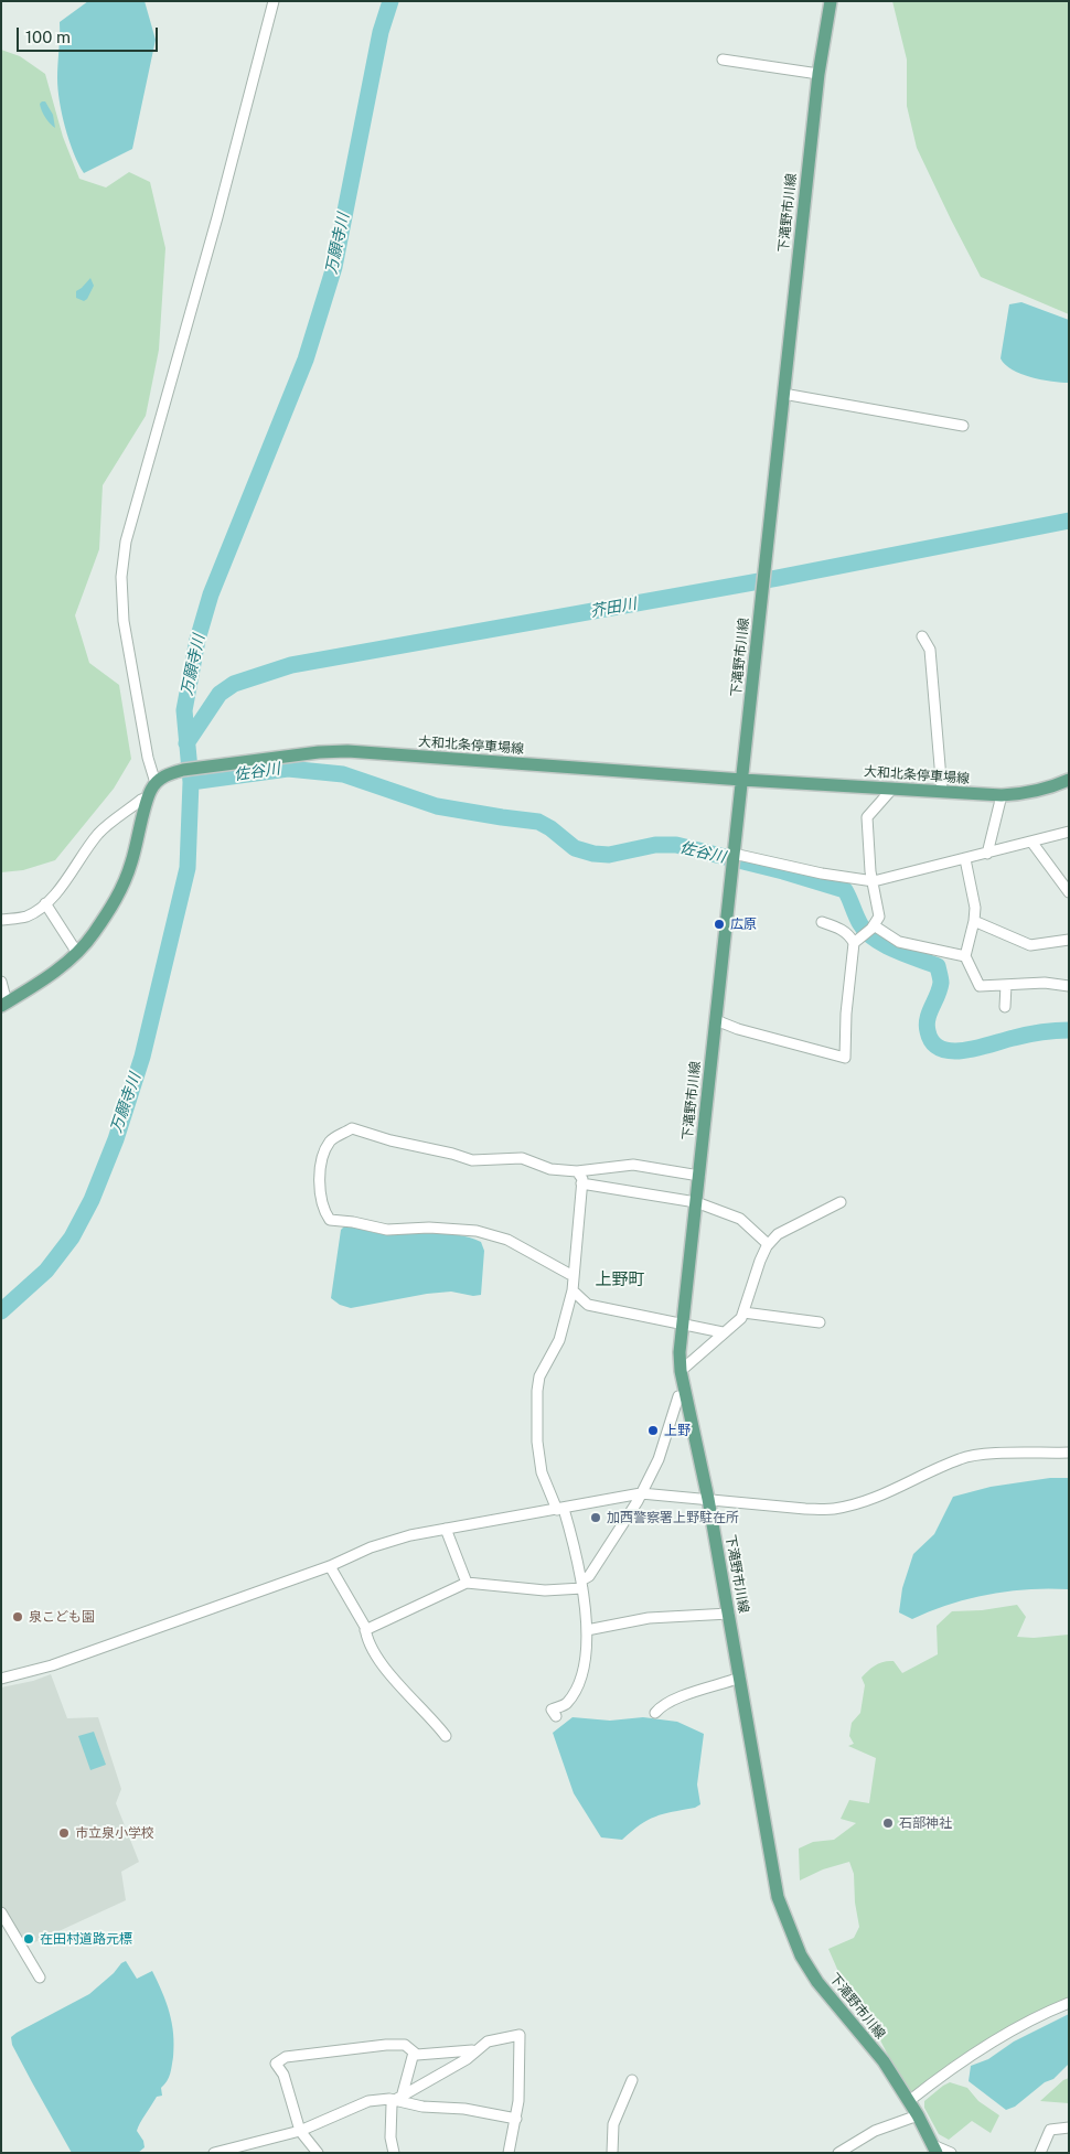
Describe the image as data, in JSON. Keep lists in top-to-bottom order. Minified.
{"streets":{"main road":["下滝野市川線","大和北条停車場線"]},"crossings":[["下滝野市川線","大和北条停車場線"]],"districts":["上野町"],"water":["万願寺川","芥田川","佐谷川"],"places":["広原","上野","加西警察署上野駐在所","泉こども園","石部神社","市立泉小学校","在田村道路元標"],"scale_bar":"100 m"}
